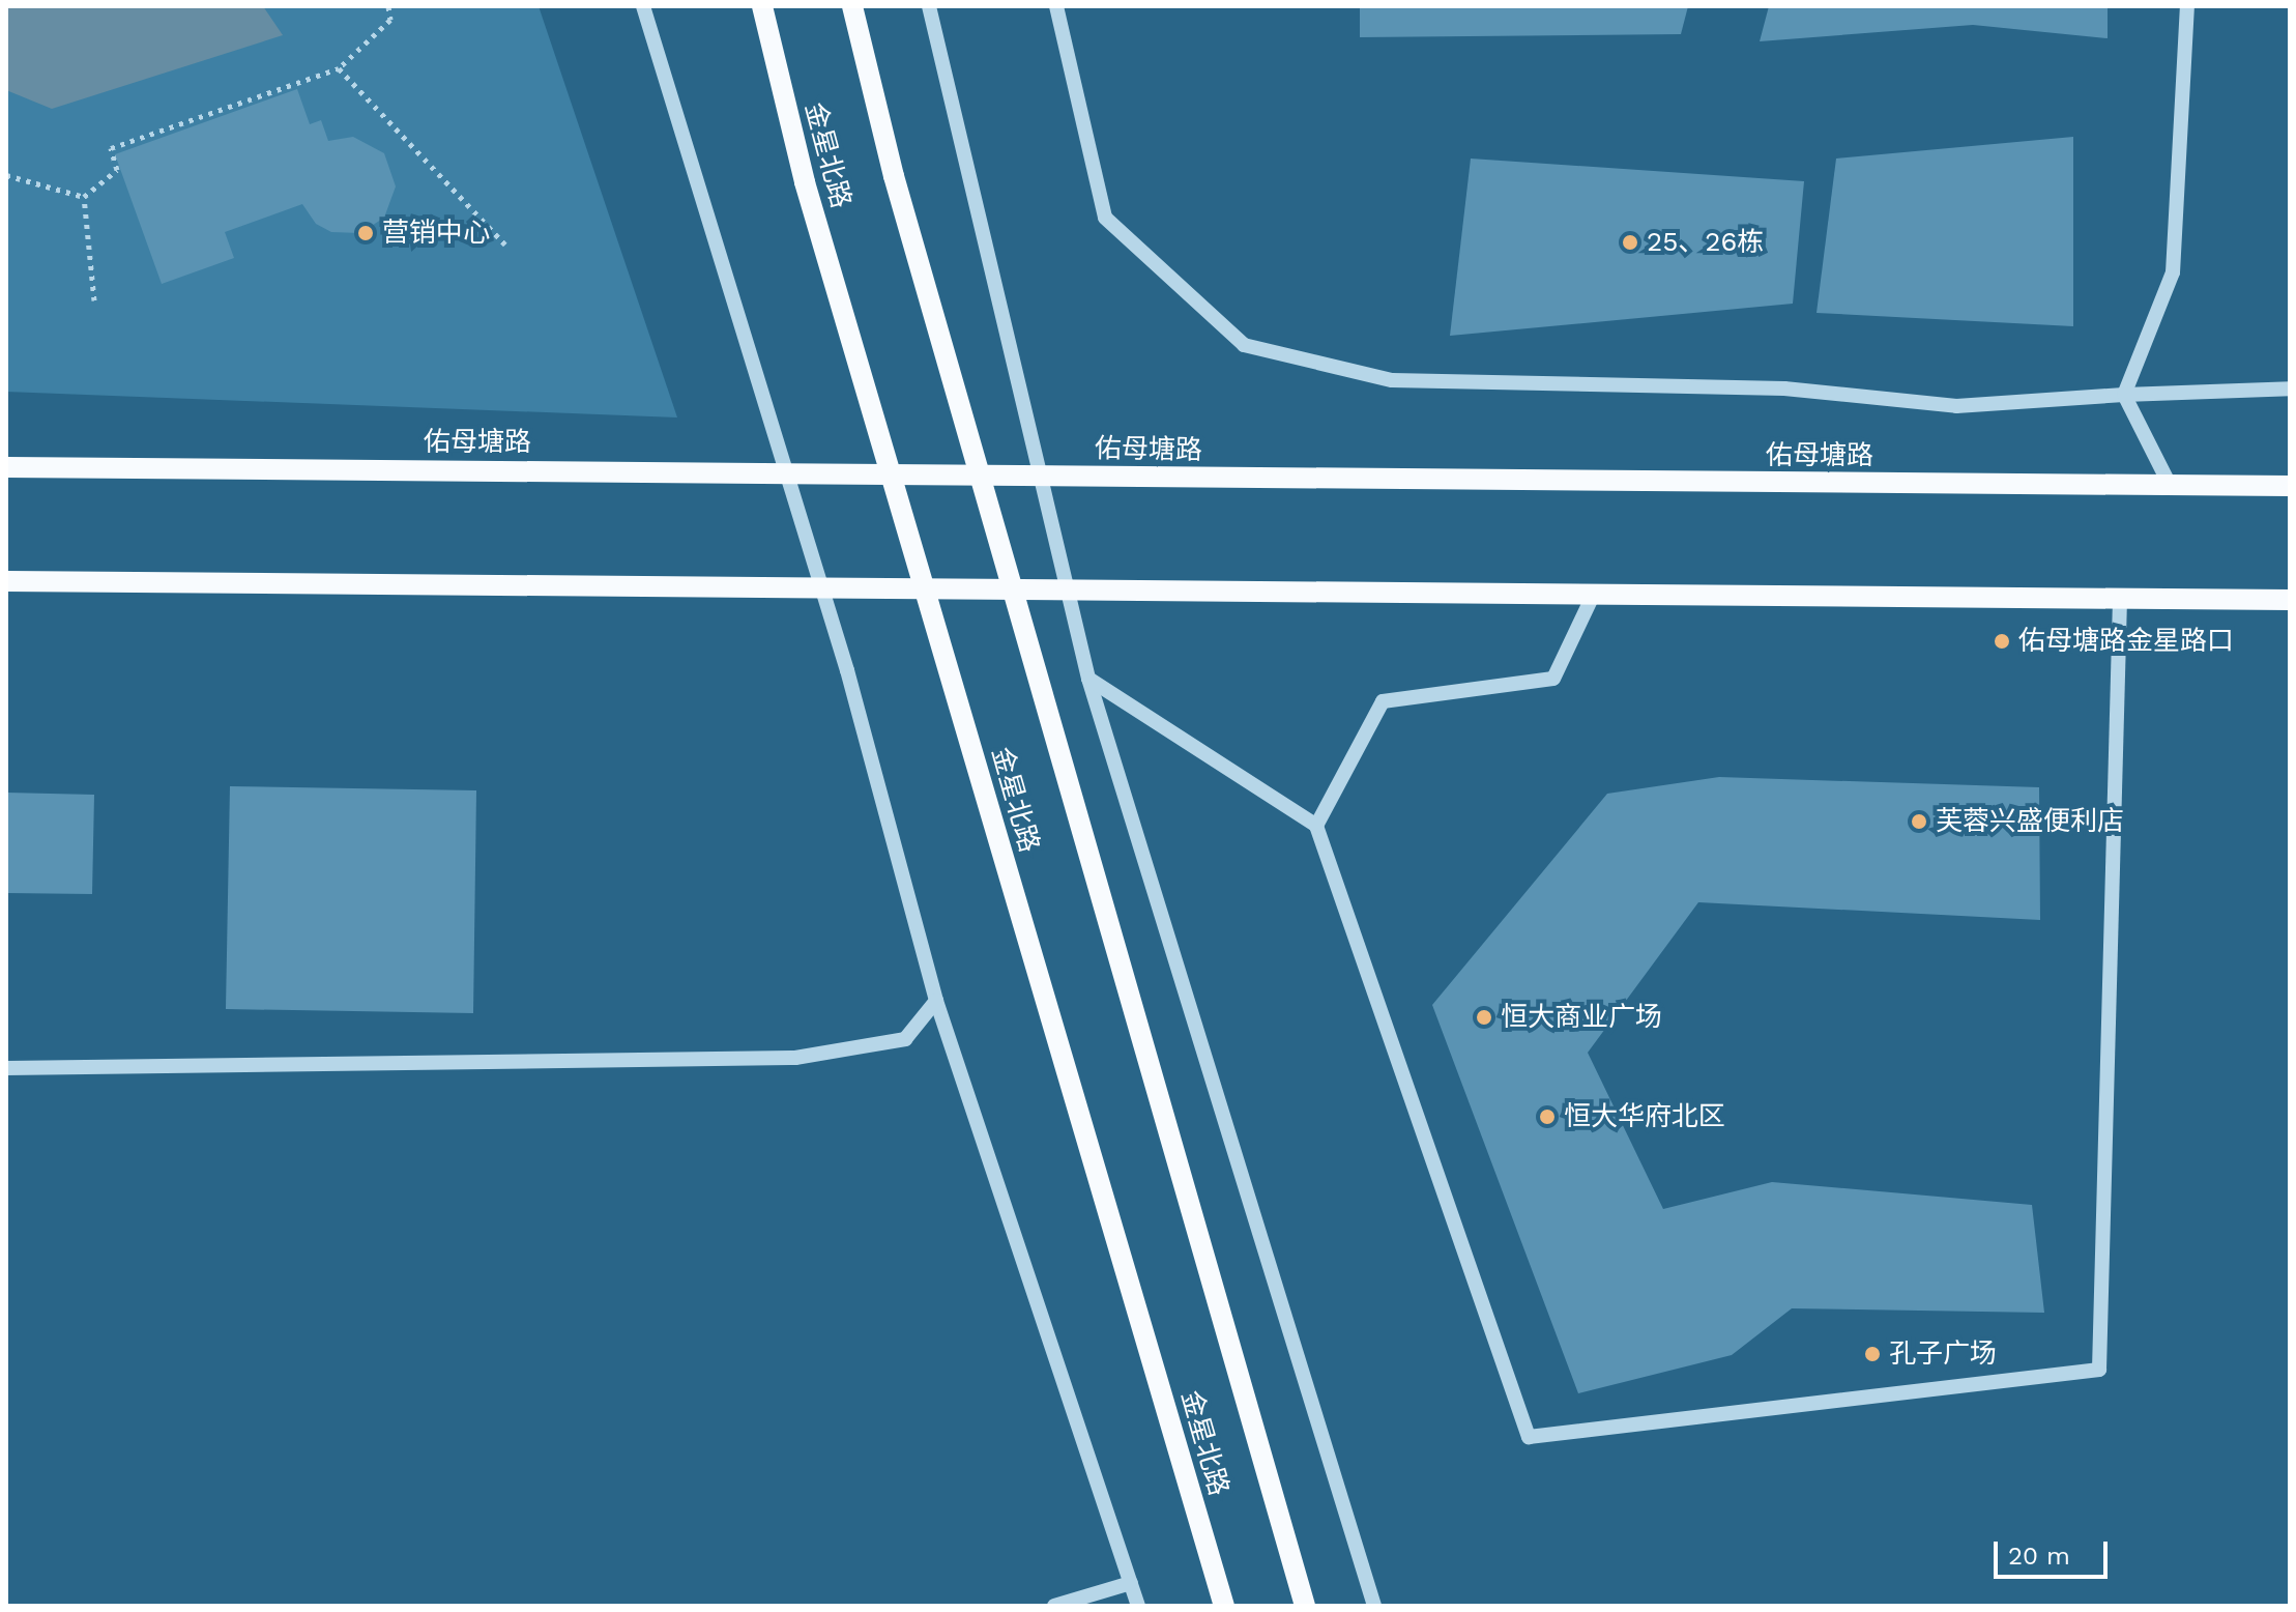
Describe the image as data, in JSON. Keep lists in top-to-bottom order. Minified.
{"streets":{"main road":["金星北路","佑母塘路"]},"crossings":[["金星北路","佑母塘路"]],"places":["营销中心","25、26栋","佑母塘路金星路口","芙蓉兴盛便利店","恒大商业广场","恒大华府北区","孔子广场"],"scale_bar":"20 m"}
